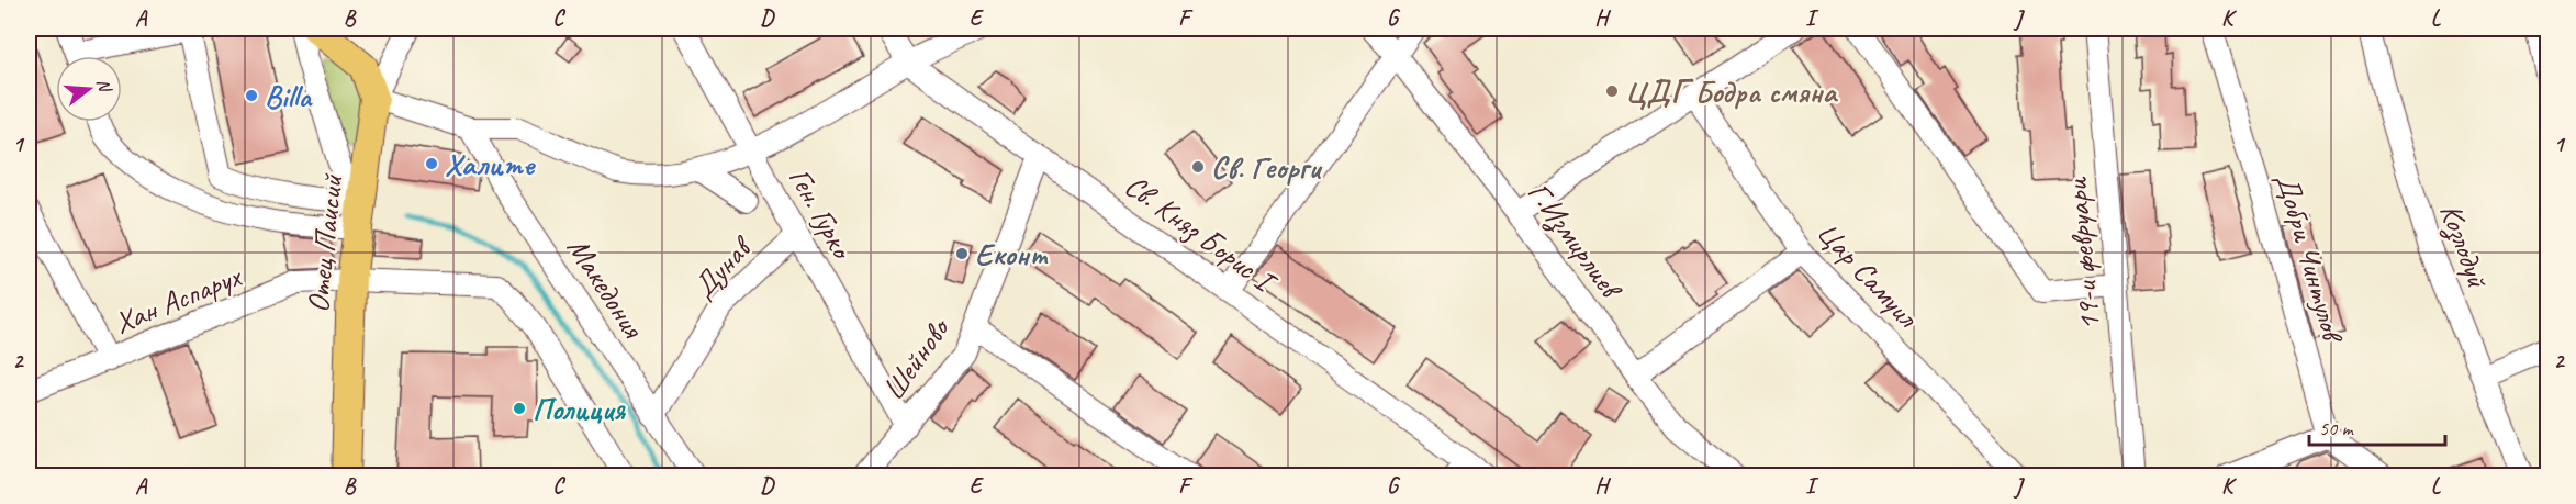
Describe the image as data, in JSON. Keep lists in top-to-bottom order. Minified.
{"streets":{"main road":["Отец Паисий"],"street":["Ген. Гурко","Св. Княз Борис I","Г.Измирлиев","Козлодуй","19-и февруари","Добри Чинтулов","Дунав","Цар Самуил","Македония","Хан Аспарух","Шейново"]},"crossings":[["Ген. Гурко","Дунав"],["Ген. Гурко","Шейново"],["Св. Княз Борис I","Шейново"],["Отец Паисий","Хан Аспарух"],["Дунав","Македония"]],"places":["ЦДГ Бодра смяна","Billa","Халите","Св. Георги","Еконт","Полиция"],"scale_bar":"50 m","north":"right","grid":{"columns":["A","B","C","D","E","F","G","H","I","J","K","L"],"rows":["1","2"]}}
